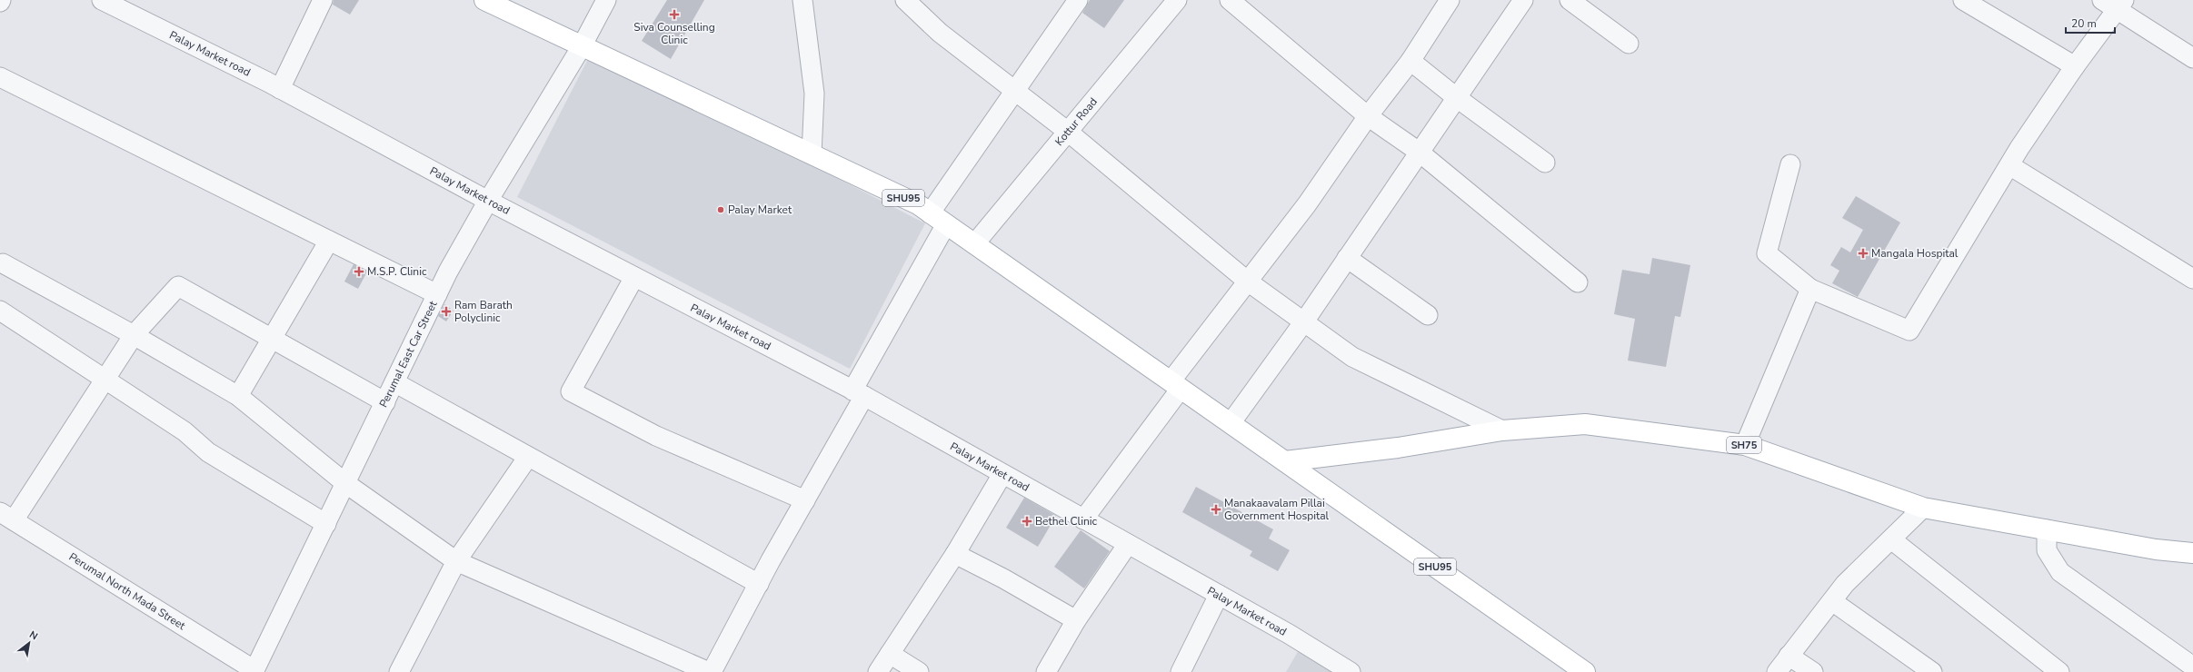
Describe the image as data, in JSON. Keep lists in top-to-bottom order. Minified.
{"streets":{"main road":["SHU95","SH75"],"street":["Palay Market road","Kottur Road","Perumal East Car Street","Perumal North Mada Street"]},"crossings":[["Palay Market road","Perumal East Car Street"],["Kottur Road","SHU95"],["SHU95","Perumal East Car Street"],["SHU95","SH75"],["Perumal East Car Street","Perumal North Mada Street"]],"places":{"health":["Siva Counselling Clinic","Mangala Hospital","M.S.P. Clinic","Ram Barath Polyclinic","Manakaavalam Pillai Government Hospital","Bethel Clinic"],"other":["Palay Market"]},"scale_bar":"20 m","north":"top right"}
